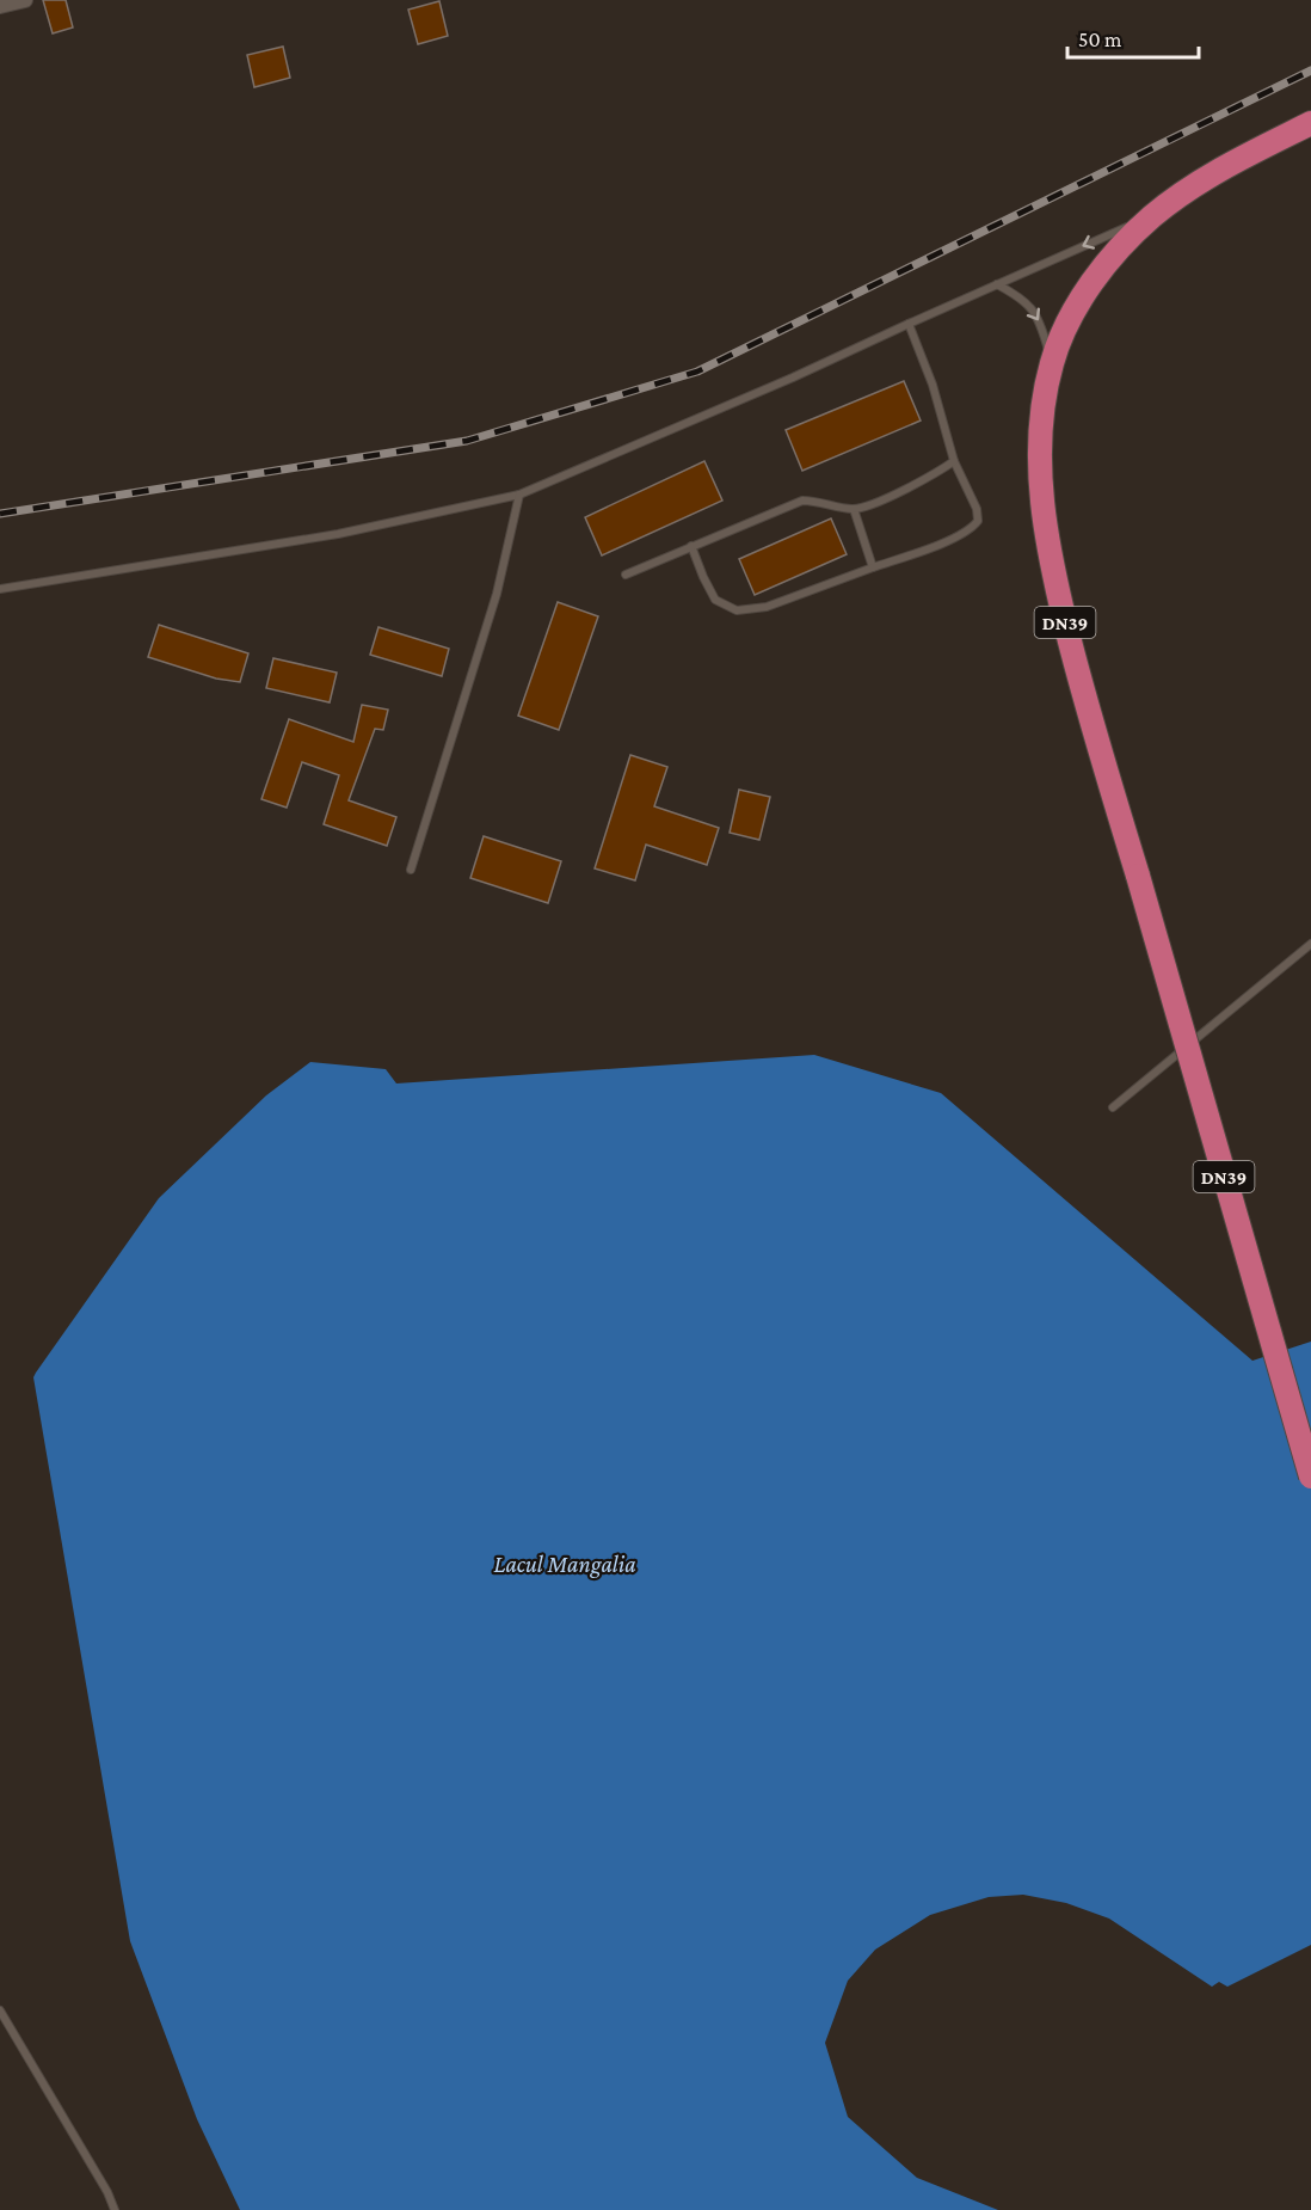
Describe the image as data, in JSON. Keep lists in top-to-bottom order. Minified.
{"streets":{"highway":["DN39"]},"water":["Lacul Mangalia"],"scale_bar":"50 m"}
